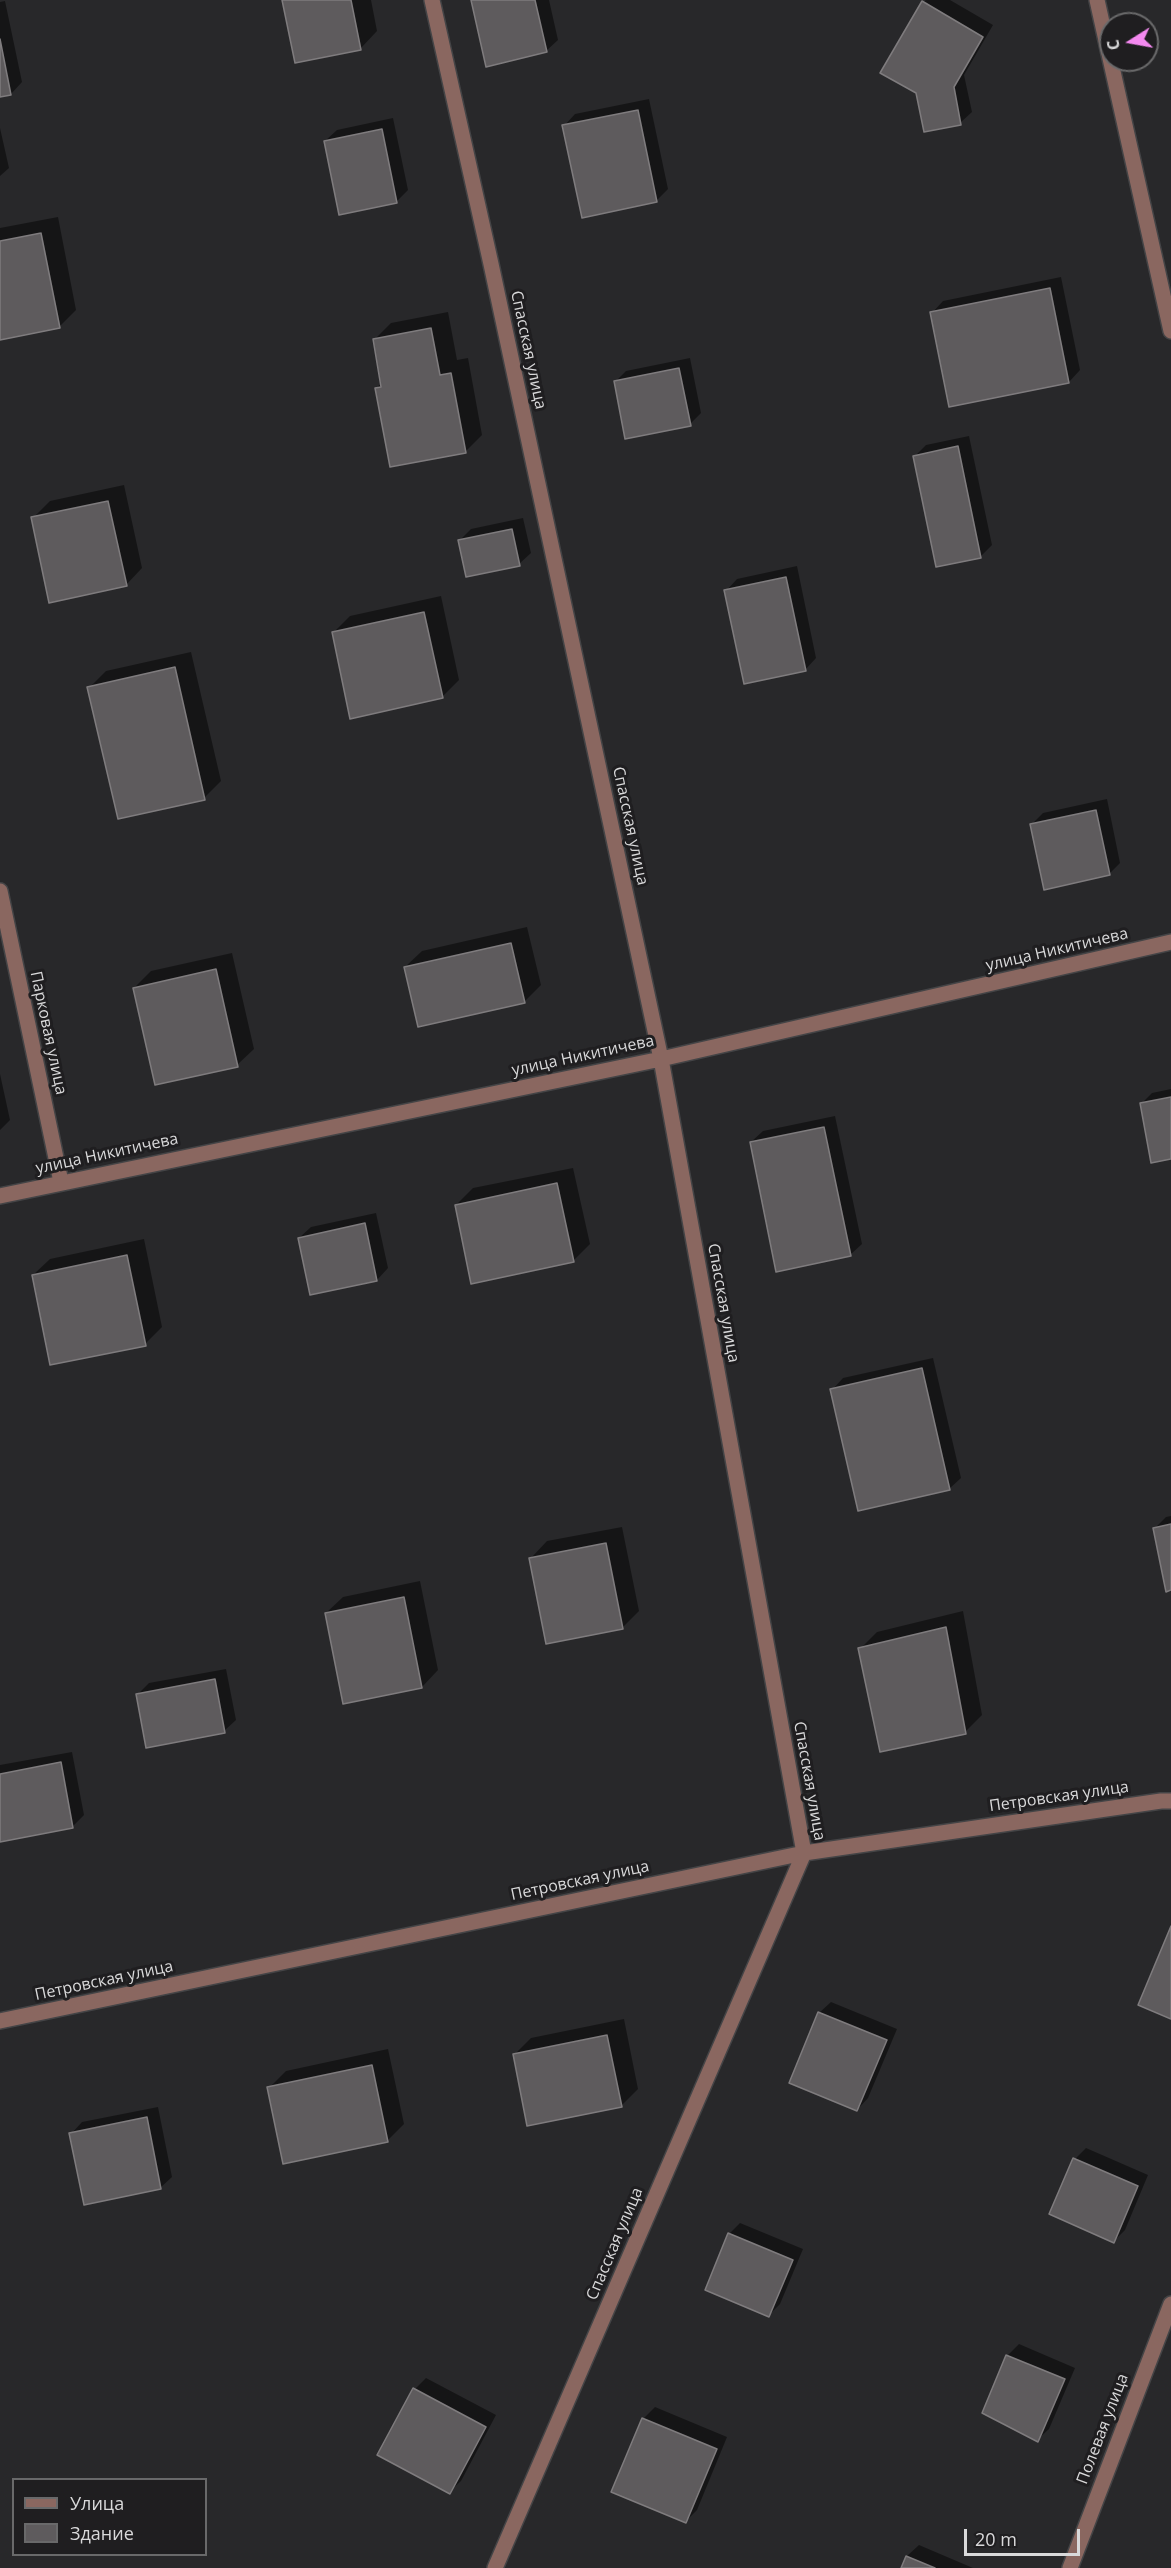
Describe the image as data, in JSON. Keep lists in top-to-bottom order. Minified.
{"streets":{"street":["Спасская улица","улица Никитичева","Парковая улица","Петровская улица","Полевая улица"]},"crossings":[["Спасская улица","улица Никитичева"],["Спасская улица","Петровская улица"],["улица Никитичева","Парковая улица"]],"legend":["Улица","Здание"],"scale_bar":"20 m","north":"left"}
